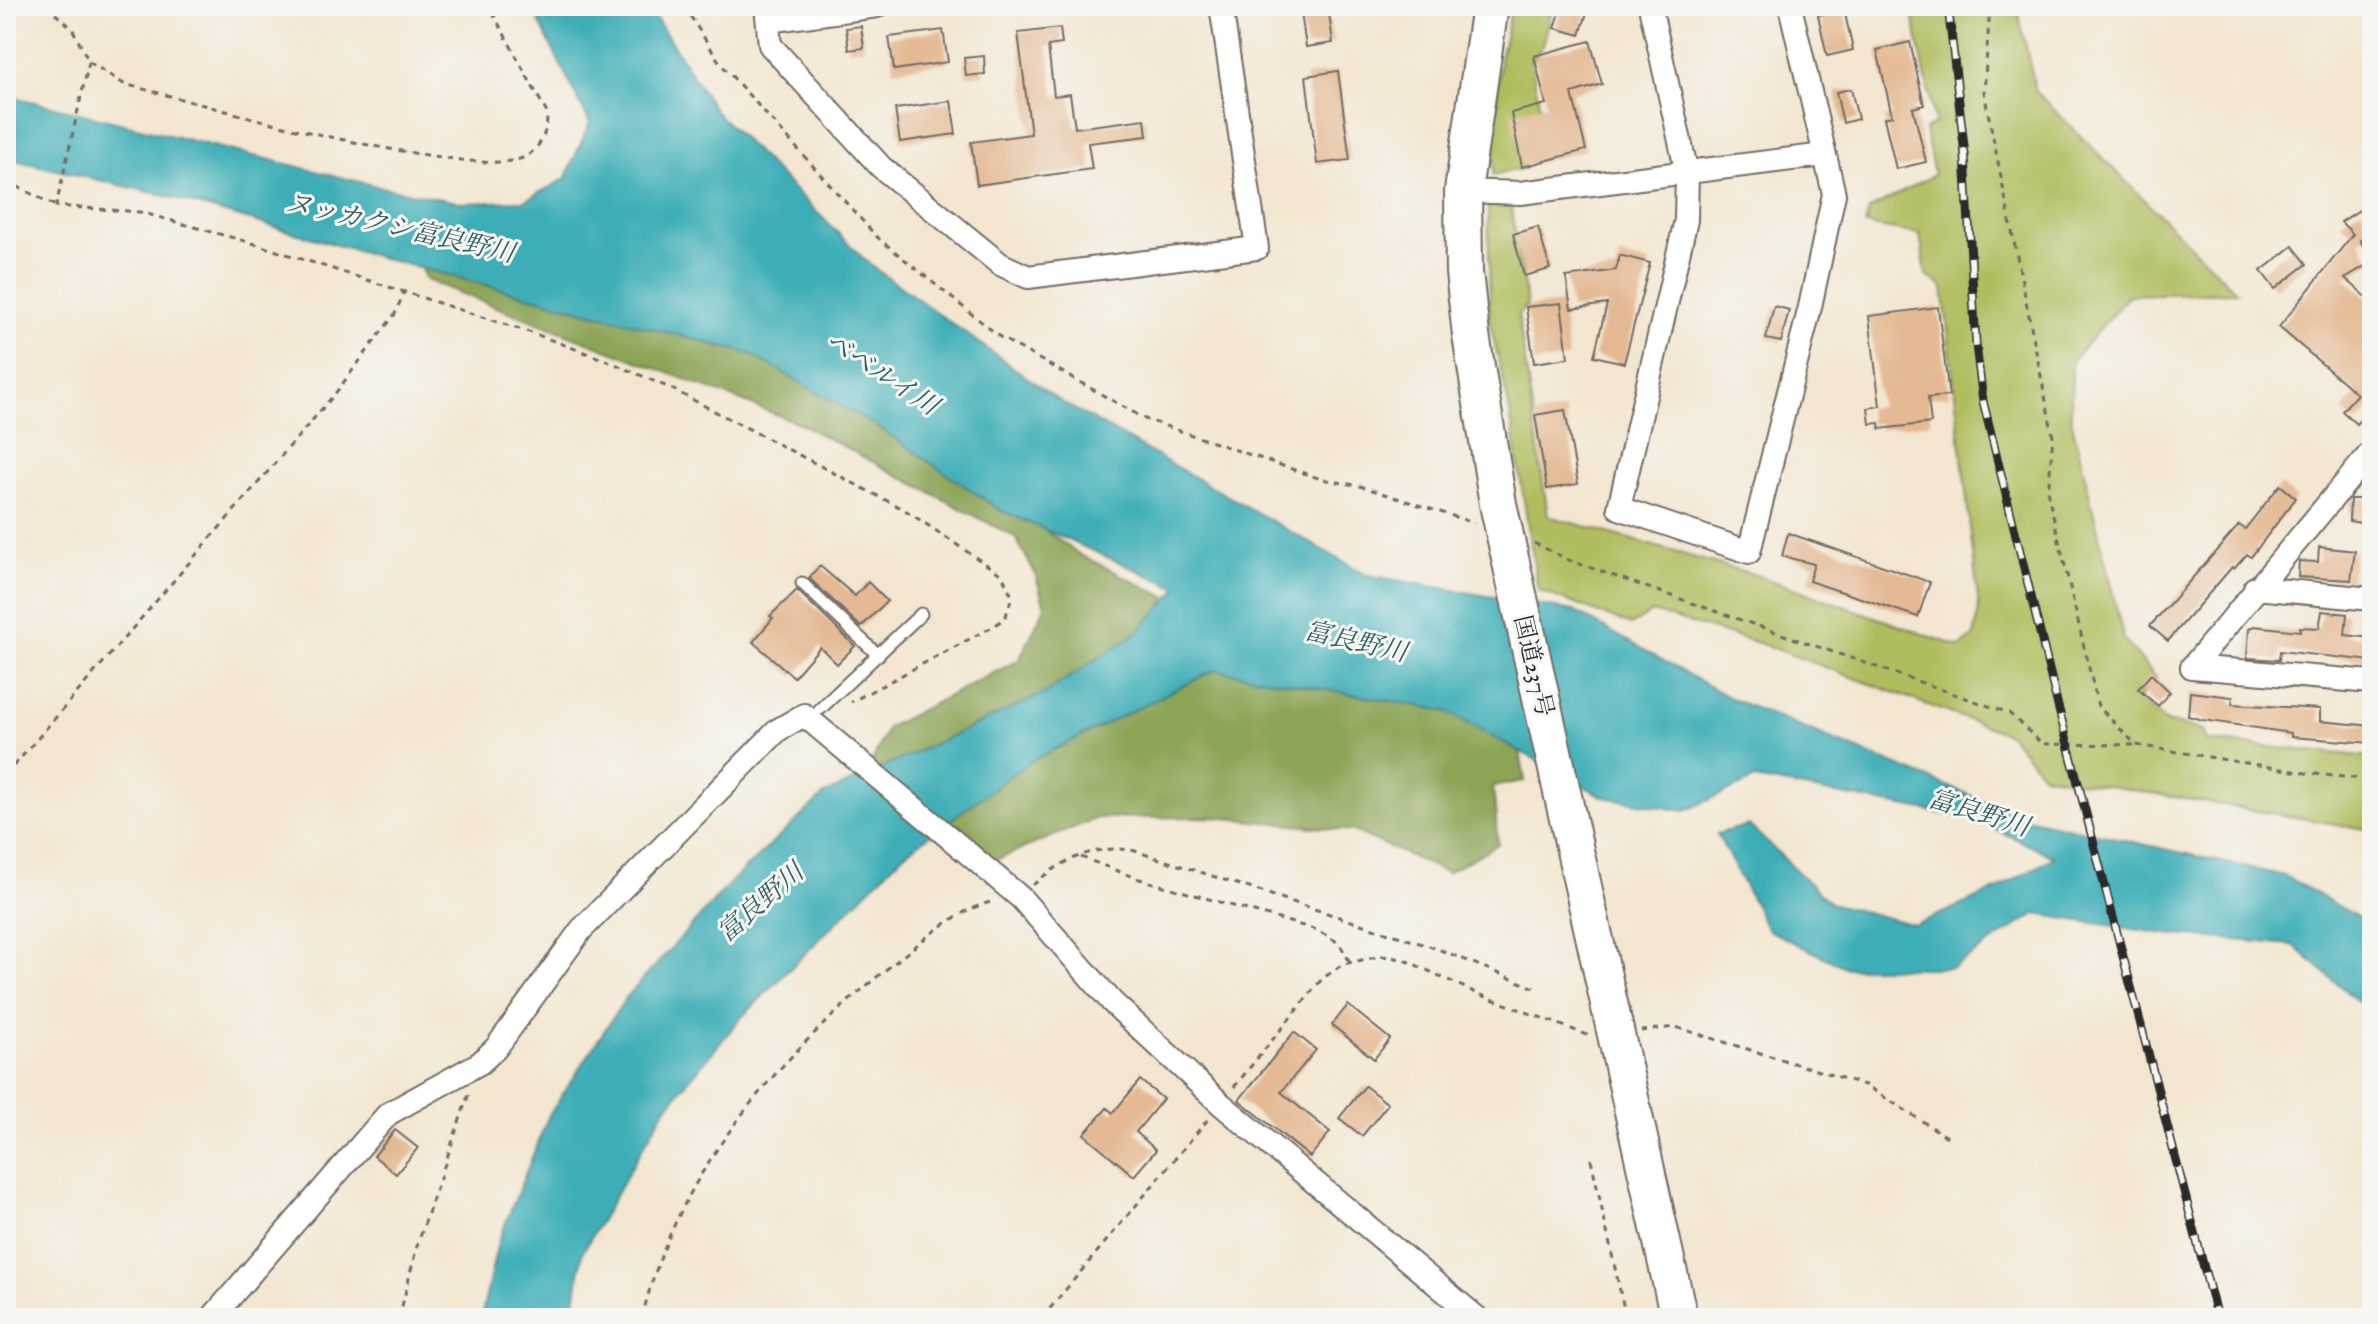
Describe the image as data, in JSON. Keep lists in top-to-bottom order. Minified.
{"streets":{"highway":["国道237号"]},"water":["ヌッカクシ富良野川","ベベルイ川","富良野川"]}
